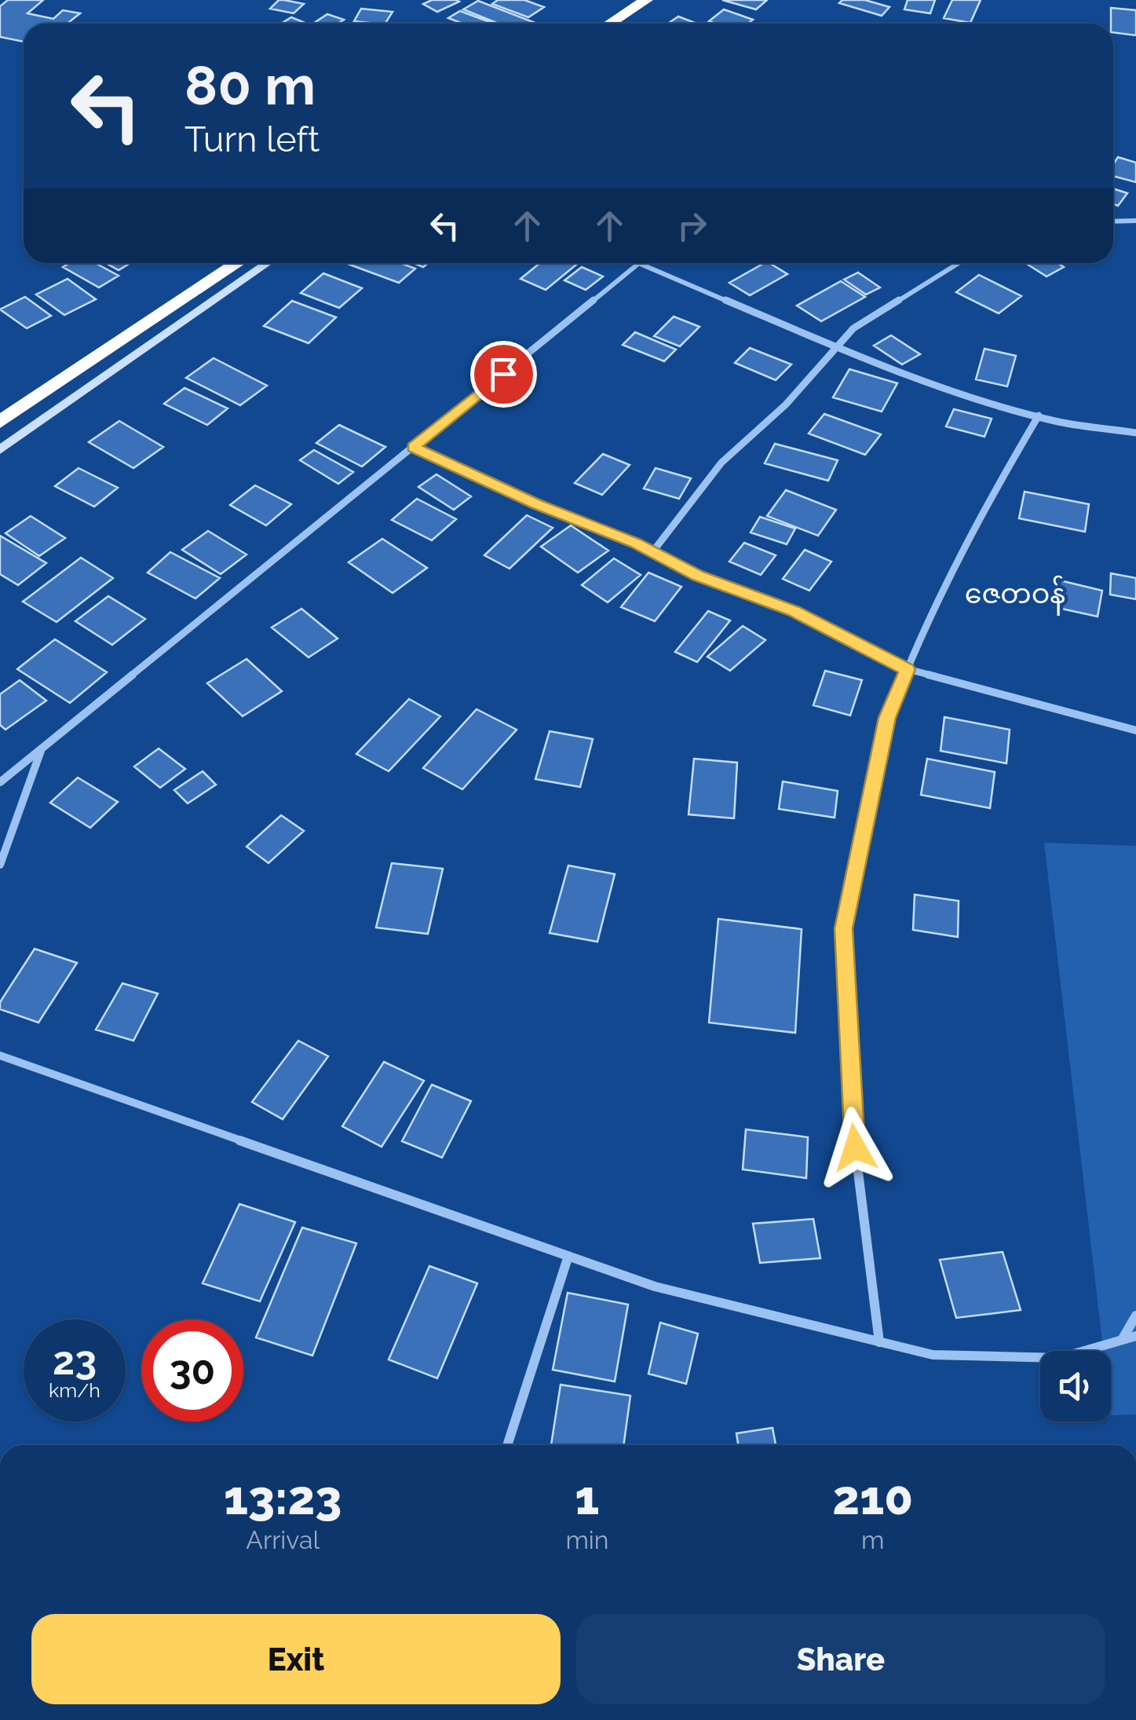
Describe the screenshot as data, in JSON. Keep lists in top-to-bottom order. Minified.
{"districts":["ဇေတဝန်"],"page":{"turn":["80 m","Turn left"],"speed":"23 km/h","limit":"30","eta":["13:23","Arrival","1","min","210","m"],"buttons":["Exit","Share"]}}
